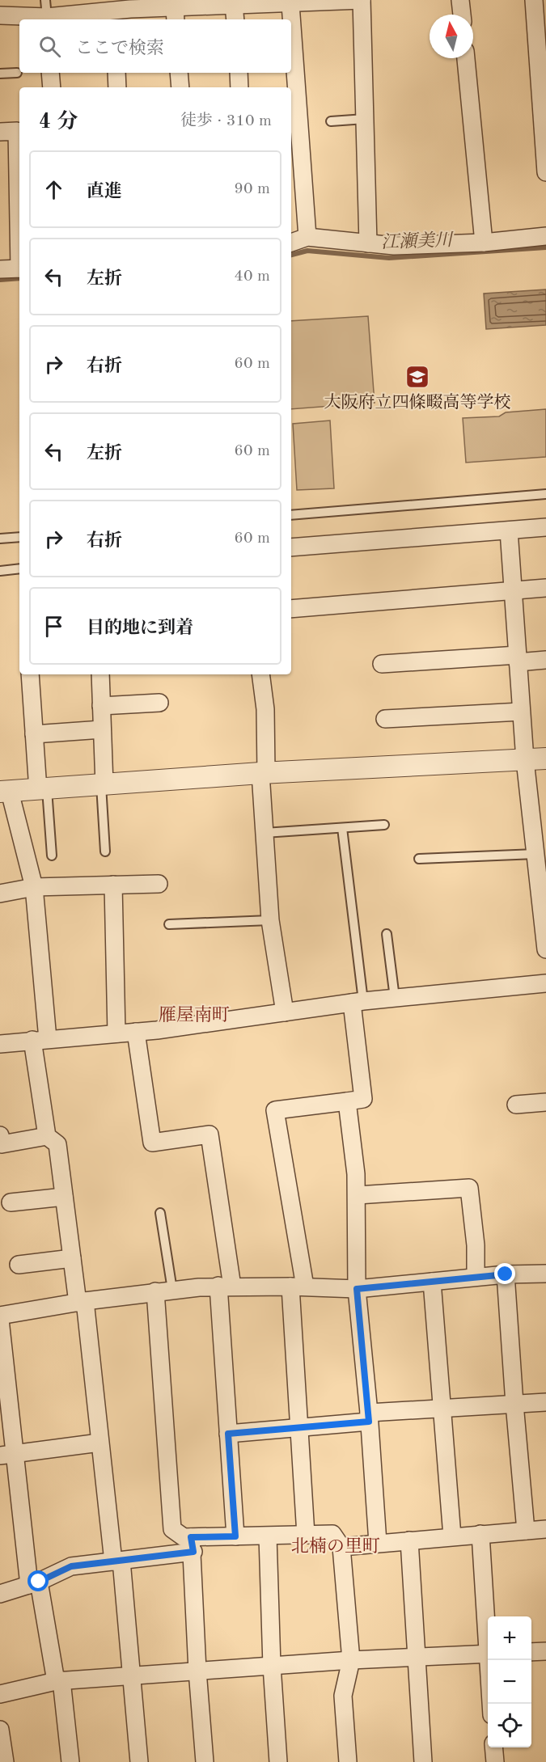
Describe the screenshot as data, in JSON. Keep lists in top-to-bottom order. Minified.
{"districts":["雁屋南町","北楠の里町"],"water":["江瀬美川"],"places":{"school or university":["大阪府立四條畷高等学校"]},"north":"top","page":{"search":"ここで検索","heading":["4 分","徒歩 · 310 m"],"list":[["直進","90 m"],["左折","40 m"],["右折","60 m"],["左折","60 m"],["右折","60 m"],"目的地に到着"],"map_buttons":["+","−"]}}
